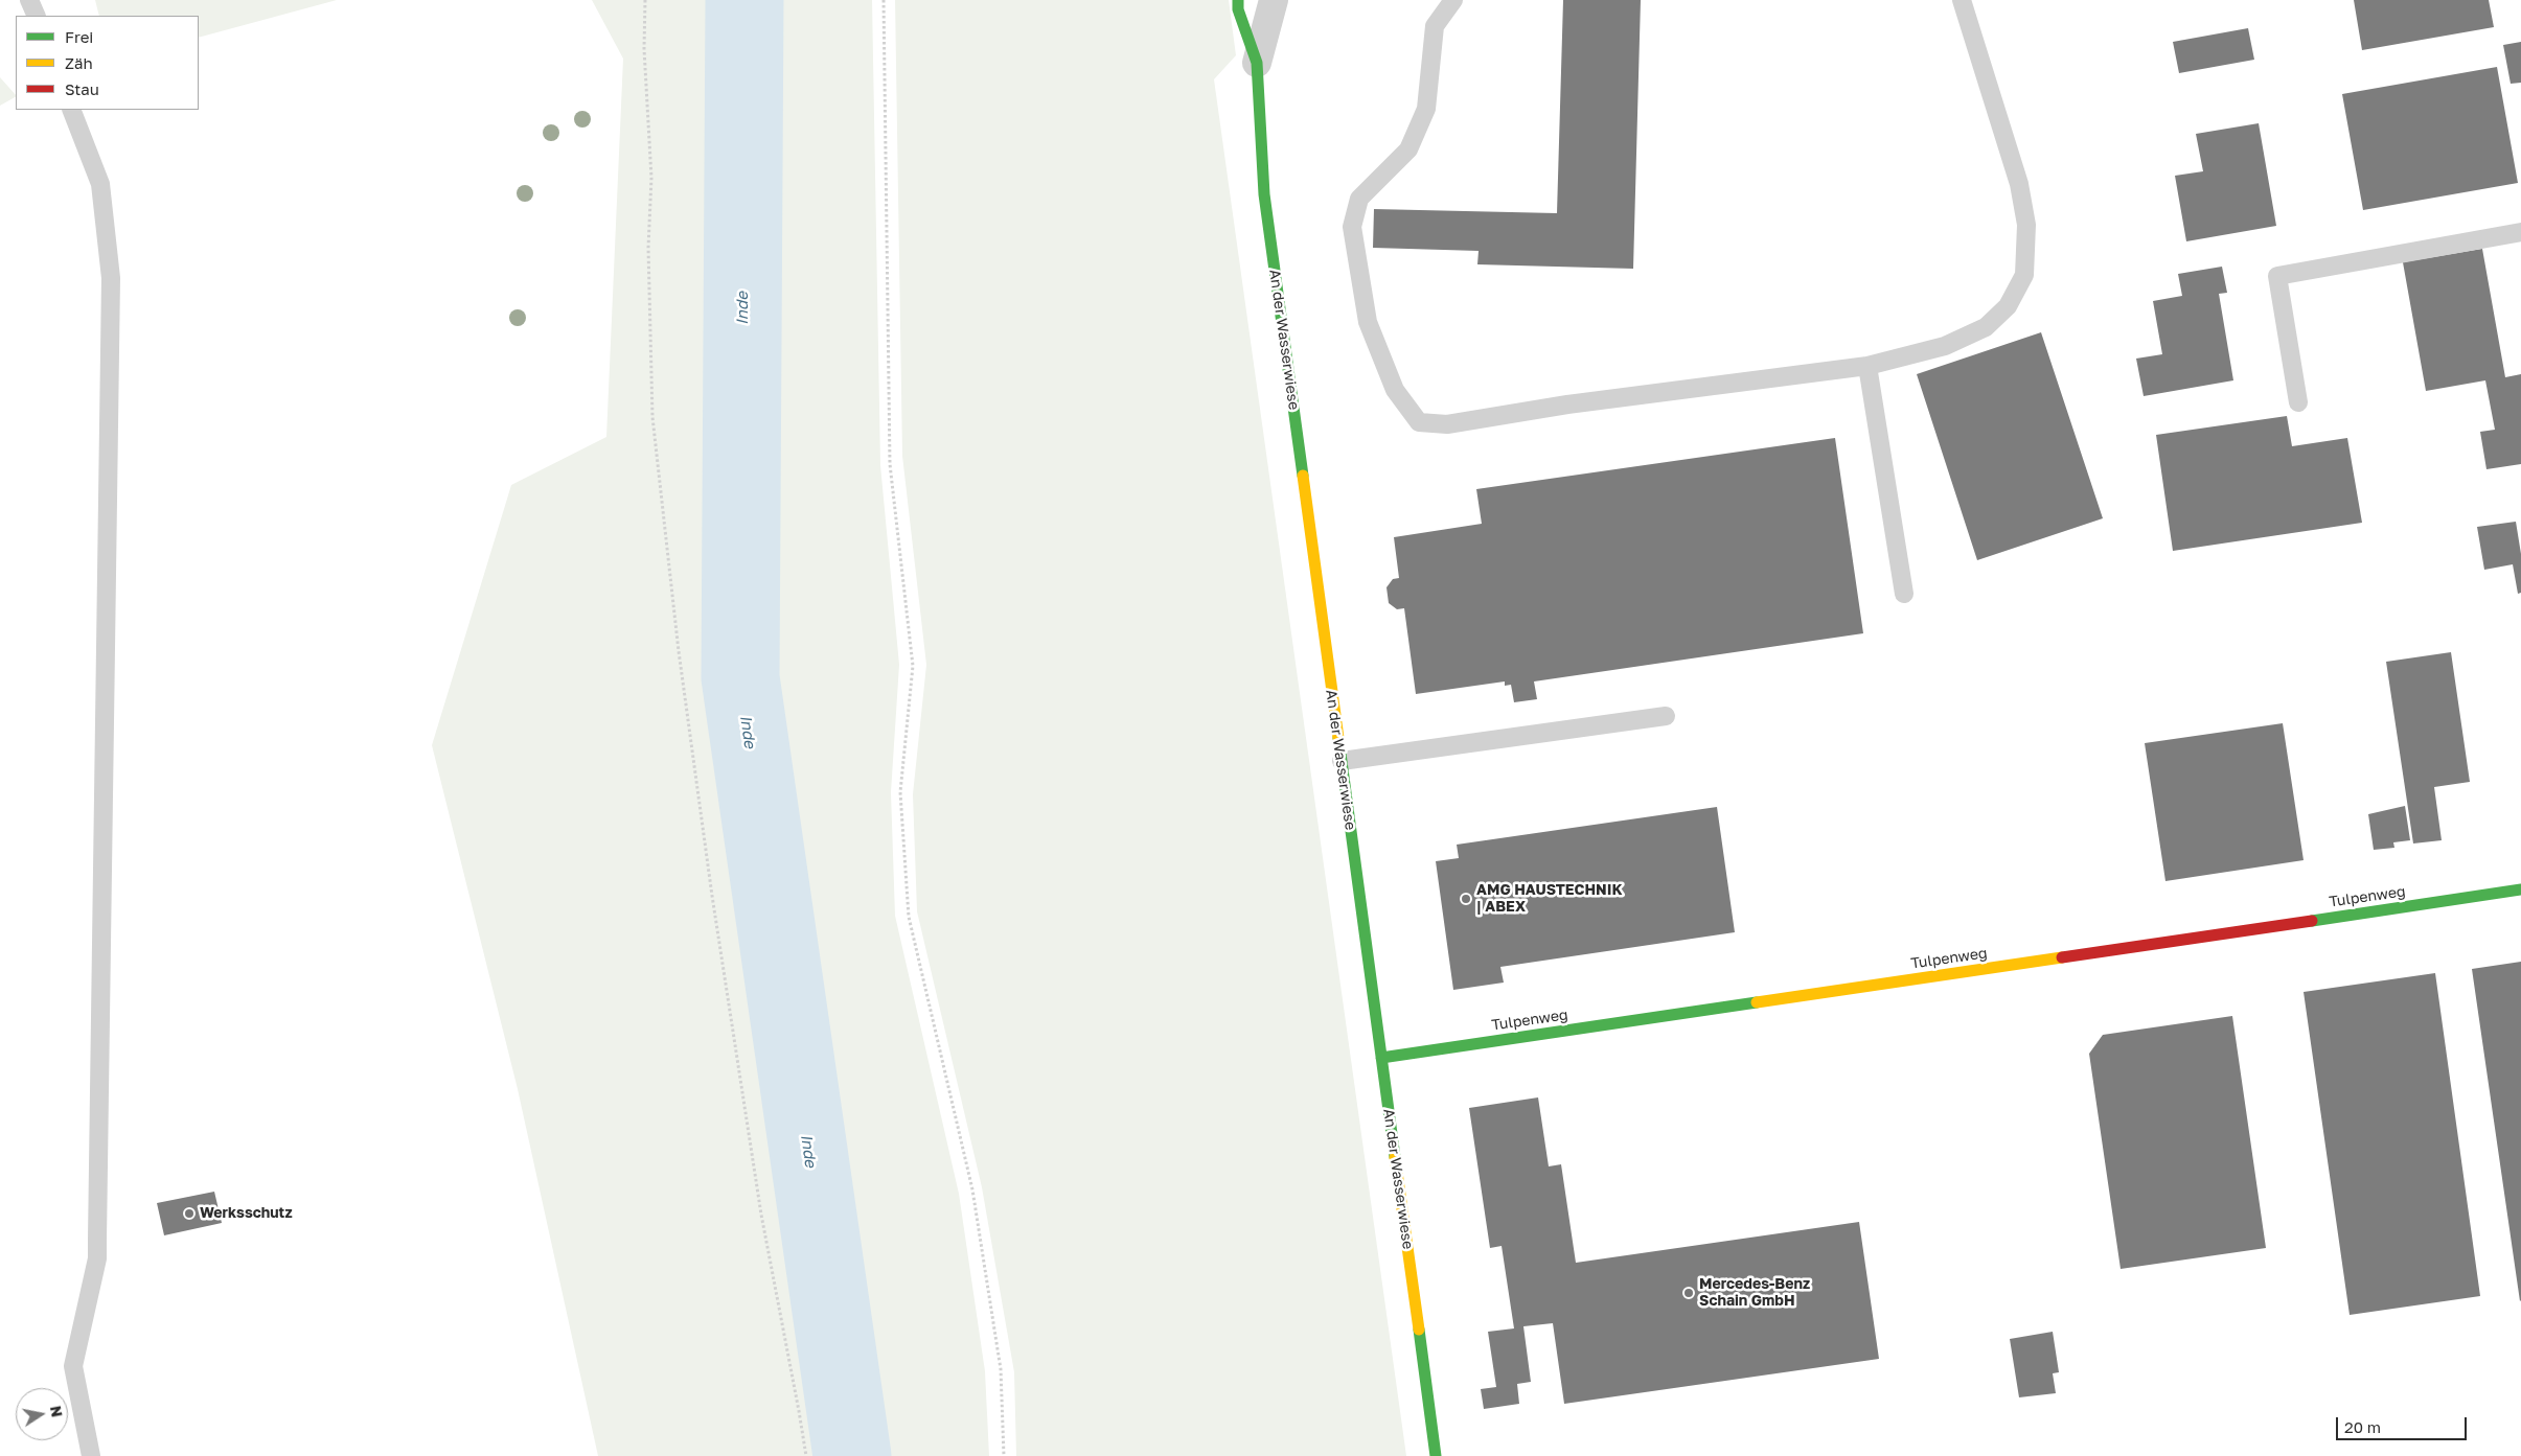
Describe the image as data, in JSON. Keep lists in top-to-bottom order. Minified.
{"streets":{"street":["An der Wasserwiese","Tulpenweg"]},"crossings":[["An der Wasserwiese","Tulpenweg"]],"water":["Inde"],"places":["AMG HAUSTECHNIK | ABEX","Werksschutz","Mercedes-Benz Schain GmbH"],"legend":["Frei","Zäh","Stau"],"scale_bar":"20 m","north":"right"}
